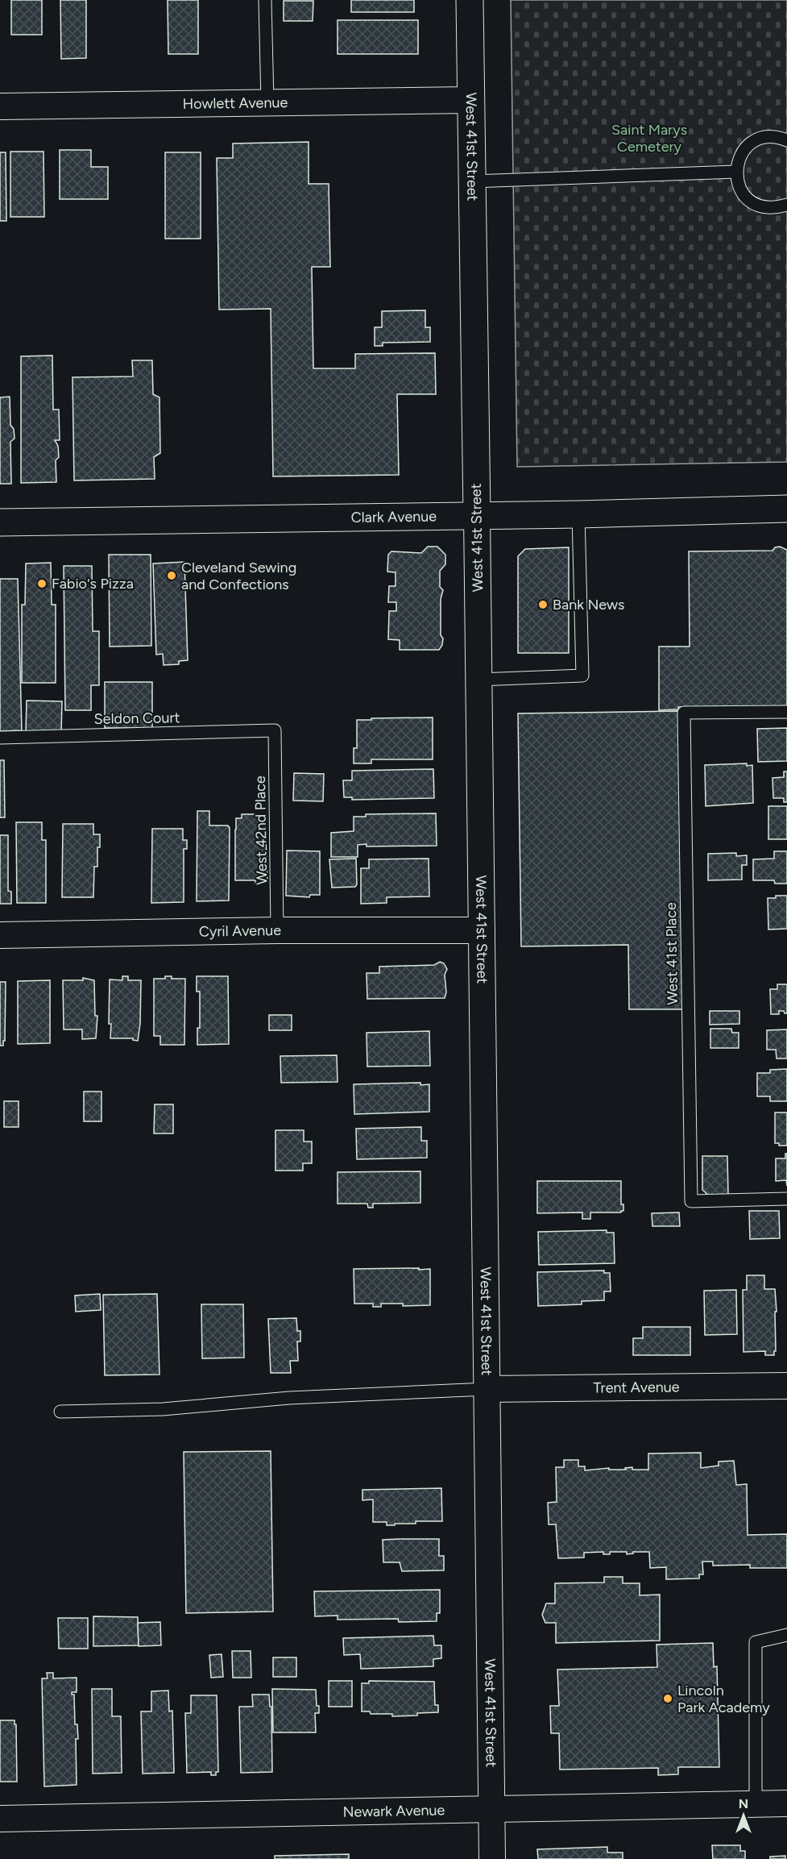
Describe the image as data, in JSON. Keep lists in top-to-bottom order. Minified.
{"streets":{"street":["Howlett Avenue","West 41st Street","Clark Avenue","Cyril Avenue","Trent Avenue","Newark Avenue"],"lane":["Seldon Court","West 42nd Place","West 41st Place"]},"crossings":[["Howlett Avenue","West 41st Street"],["West 41st Street","Clark Avenue"],["West 41st Street","Cyril Avenue"],["West 41st Street","Trent Avenue"],["West 41st Street","Newark Avenue"],["Seldon Court","West 42nd Place"],["West 42nd Place","Cyril Avenue"]],"parks":["Saint Marys Cemetery"],"places":["Cleveland Sewing and Confections","Fabio's Pizza","Bank News","Lincoln Park Academy"],"north":"top"}
